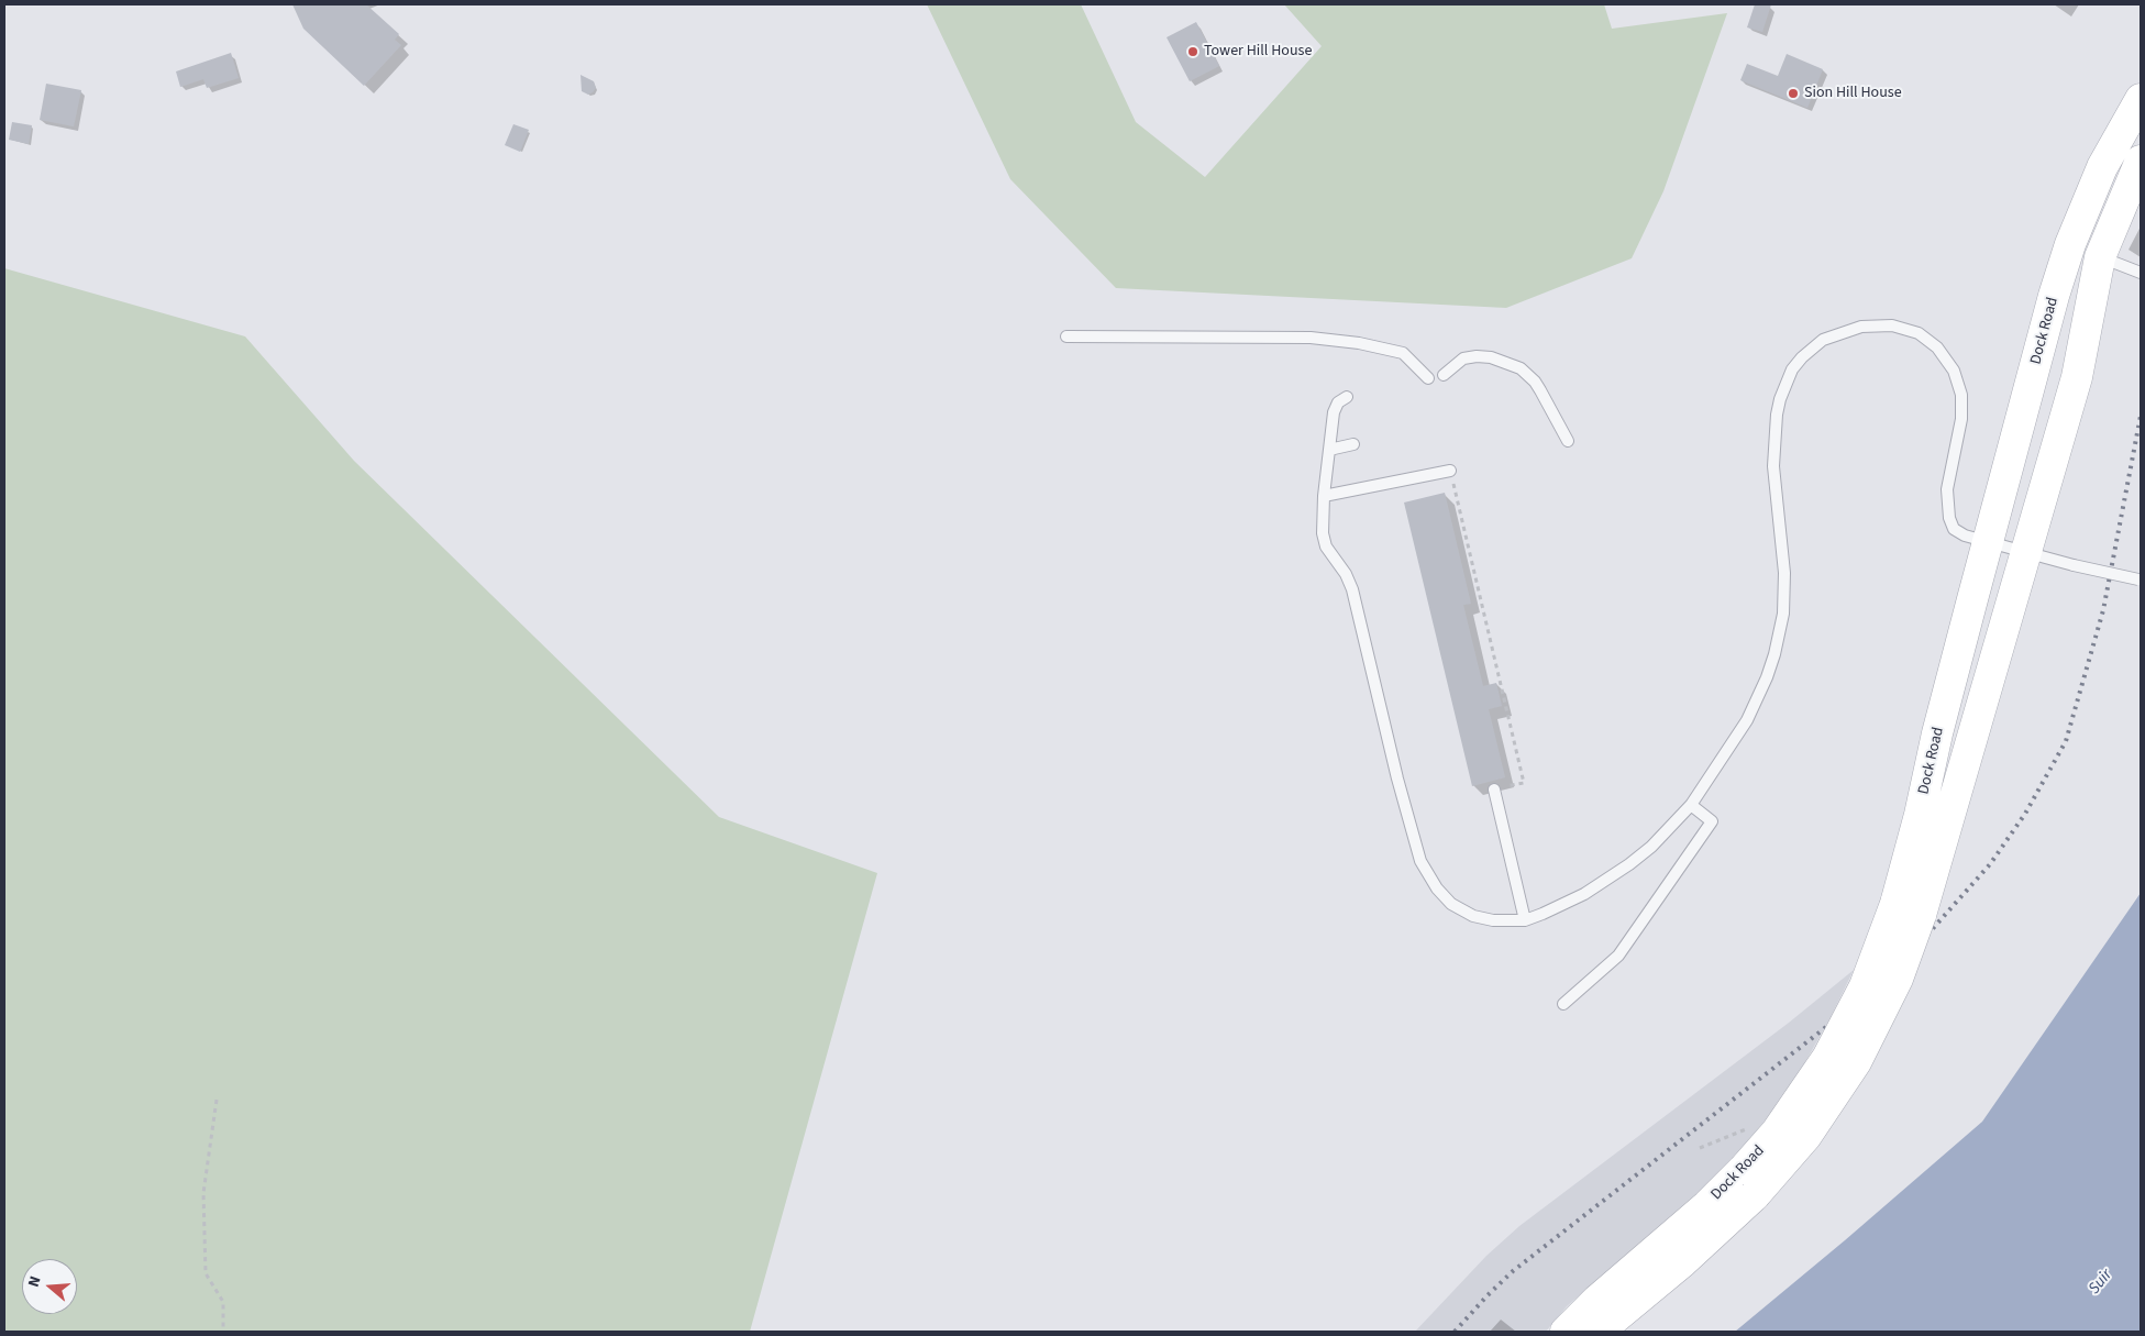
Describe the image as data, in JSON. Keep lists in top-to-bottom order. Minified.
{"streets":{"main road":["Dock Road"]},"water":["Suir"],"places":["Tower Hill House","Sion Hill House"],"north":"left"}
